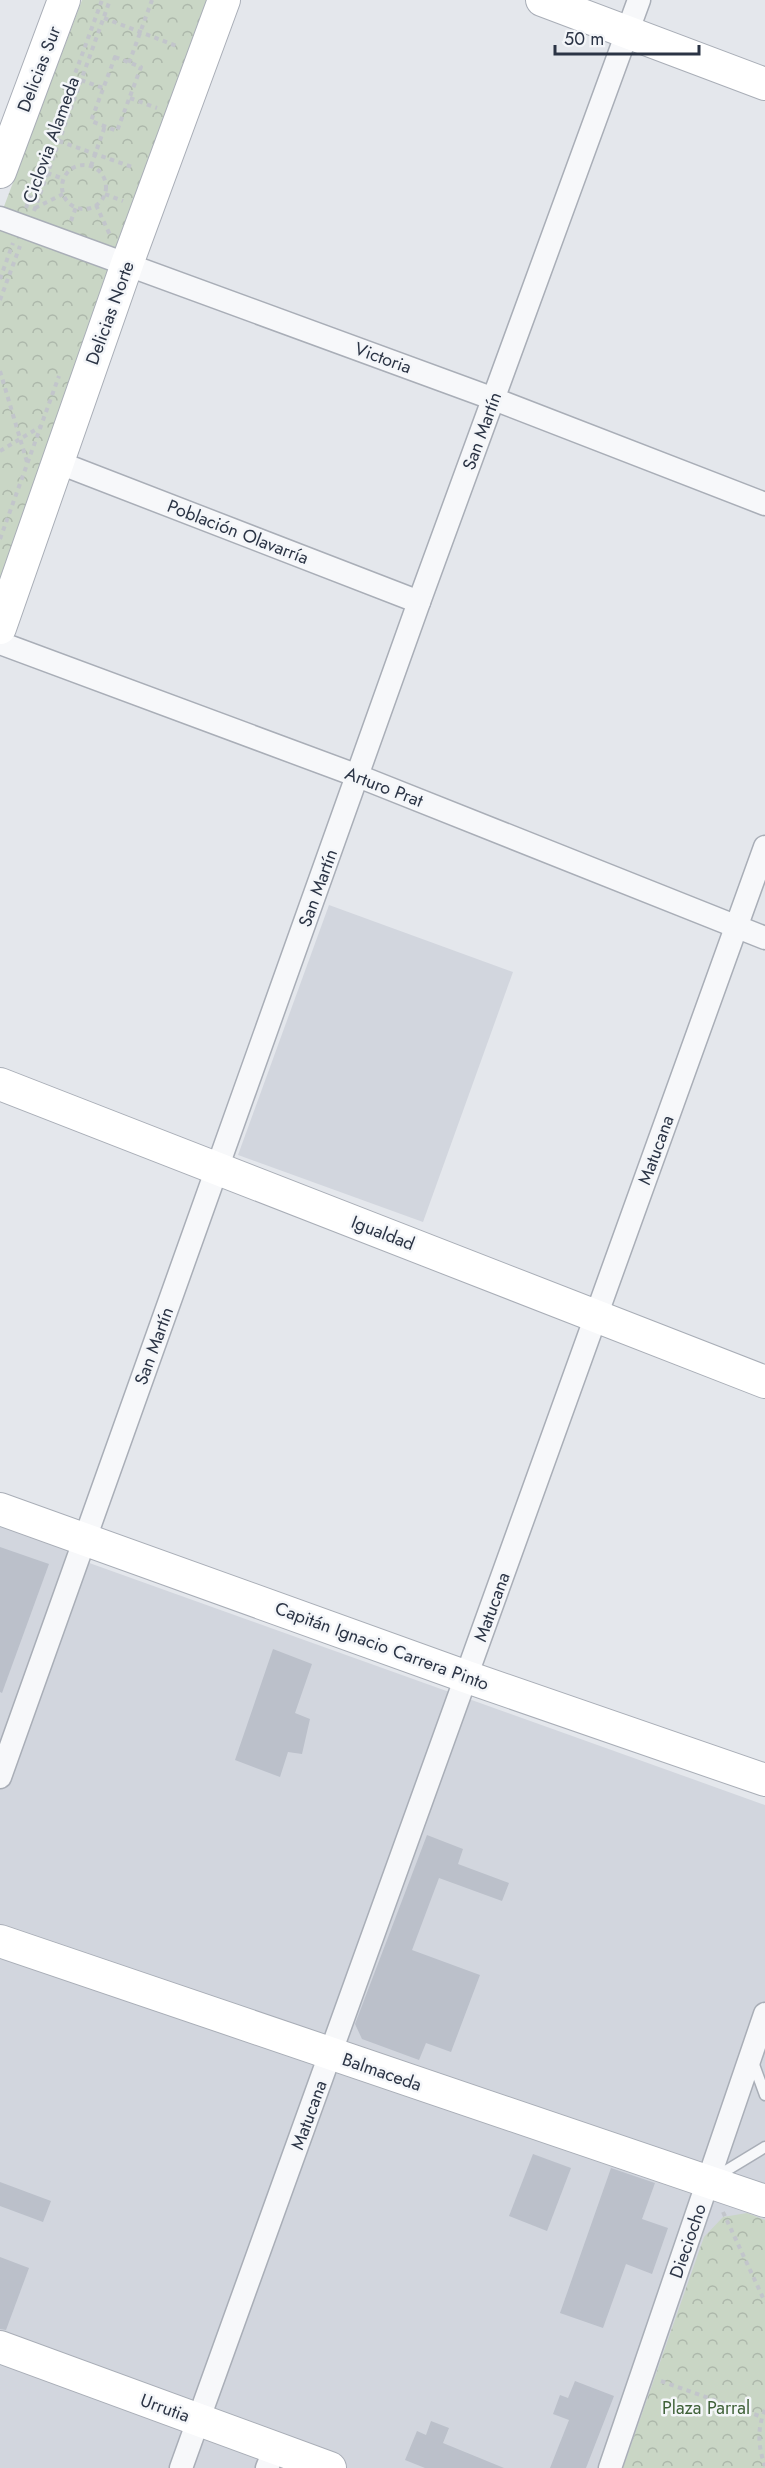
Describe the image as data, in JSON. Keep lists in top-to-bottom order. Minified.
{"streets":{"street":["Delicias Sur","Delicias Norte","Victoria","San Martín","Población Olavarría","Arturo Prat","Matucana","Igualdad","Capitán Ignacio Carrera Pinto","Balmaceda","Dieciocho","Urrutia"],"path":["Ciclovia Alameda"]},"crossings":[["Ciclovia Alameda","Victoria"],["Delicias Norte","Victoria"],["Delicias Norte","Población Olavarría"],["Victoria","San Martín"],["San Martín","Población Olavarría"],["San Martín","Arturo Prat"],["San Martín","Igualdad"],["San Martín","Capitán Ignacio Carrera Pinto"],["Arturo Prat","Matucana"],["Matucana","Igualdad"],["Matucana","Capitán Ignacio Carrera Pinto"],["Matucana","Balmaceda"],["Matucana","Urrutia"],["Balmaceda","Dieciocho"]],"parks":["Plaza Parral"],"scale_bar":"50 m"}
